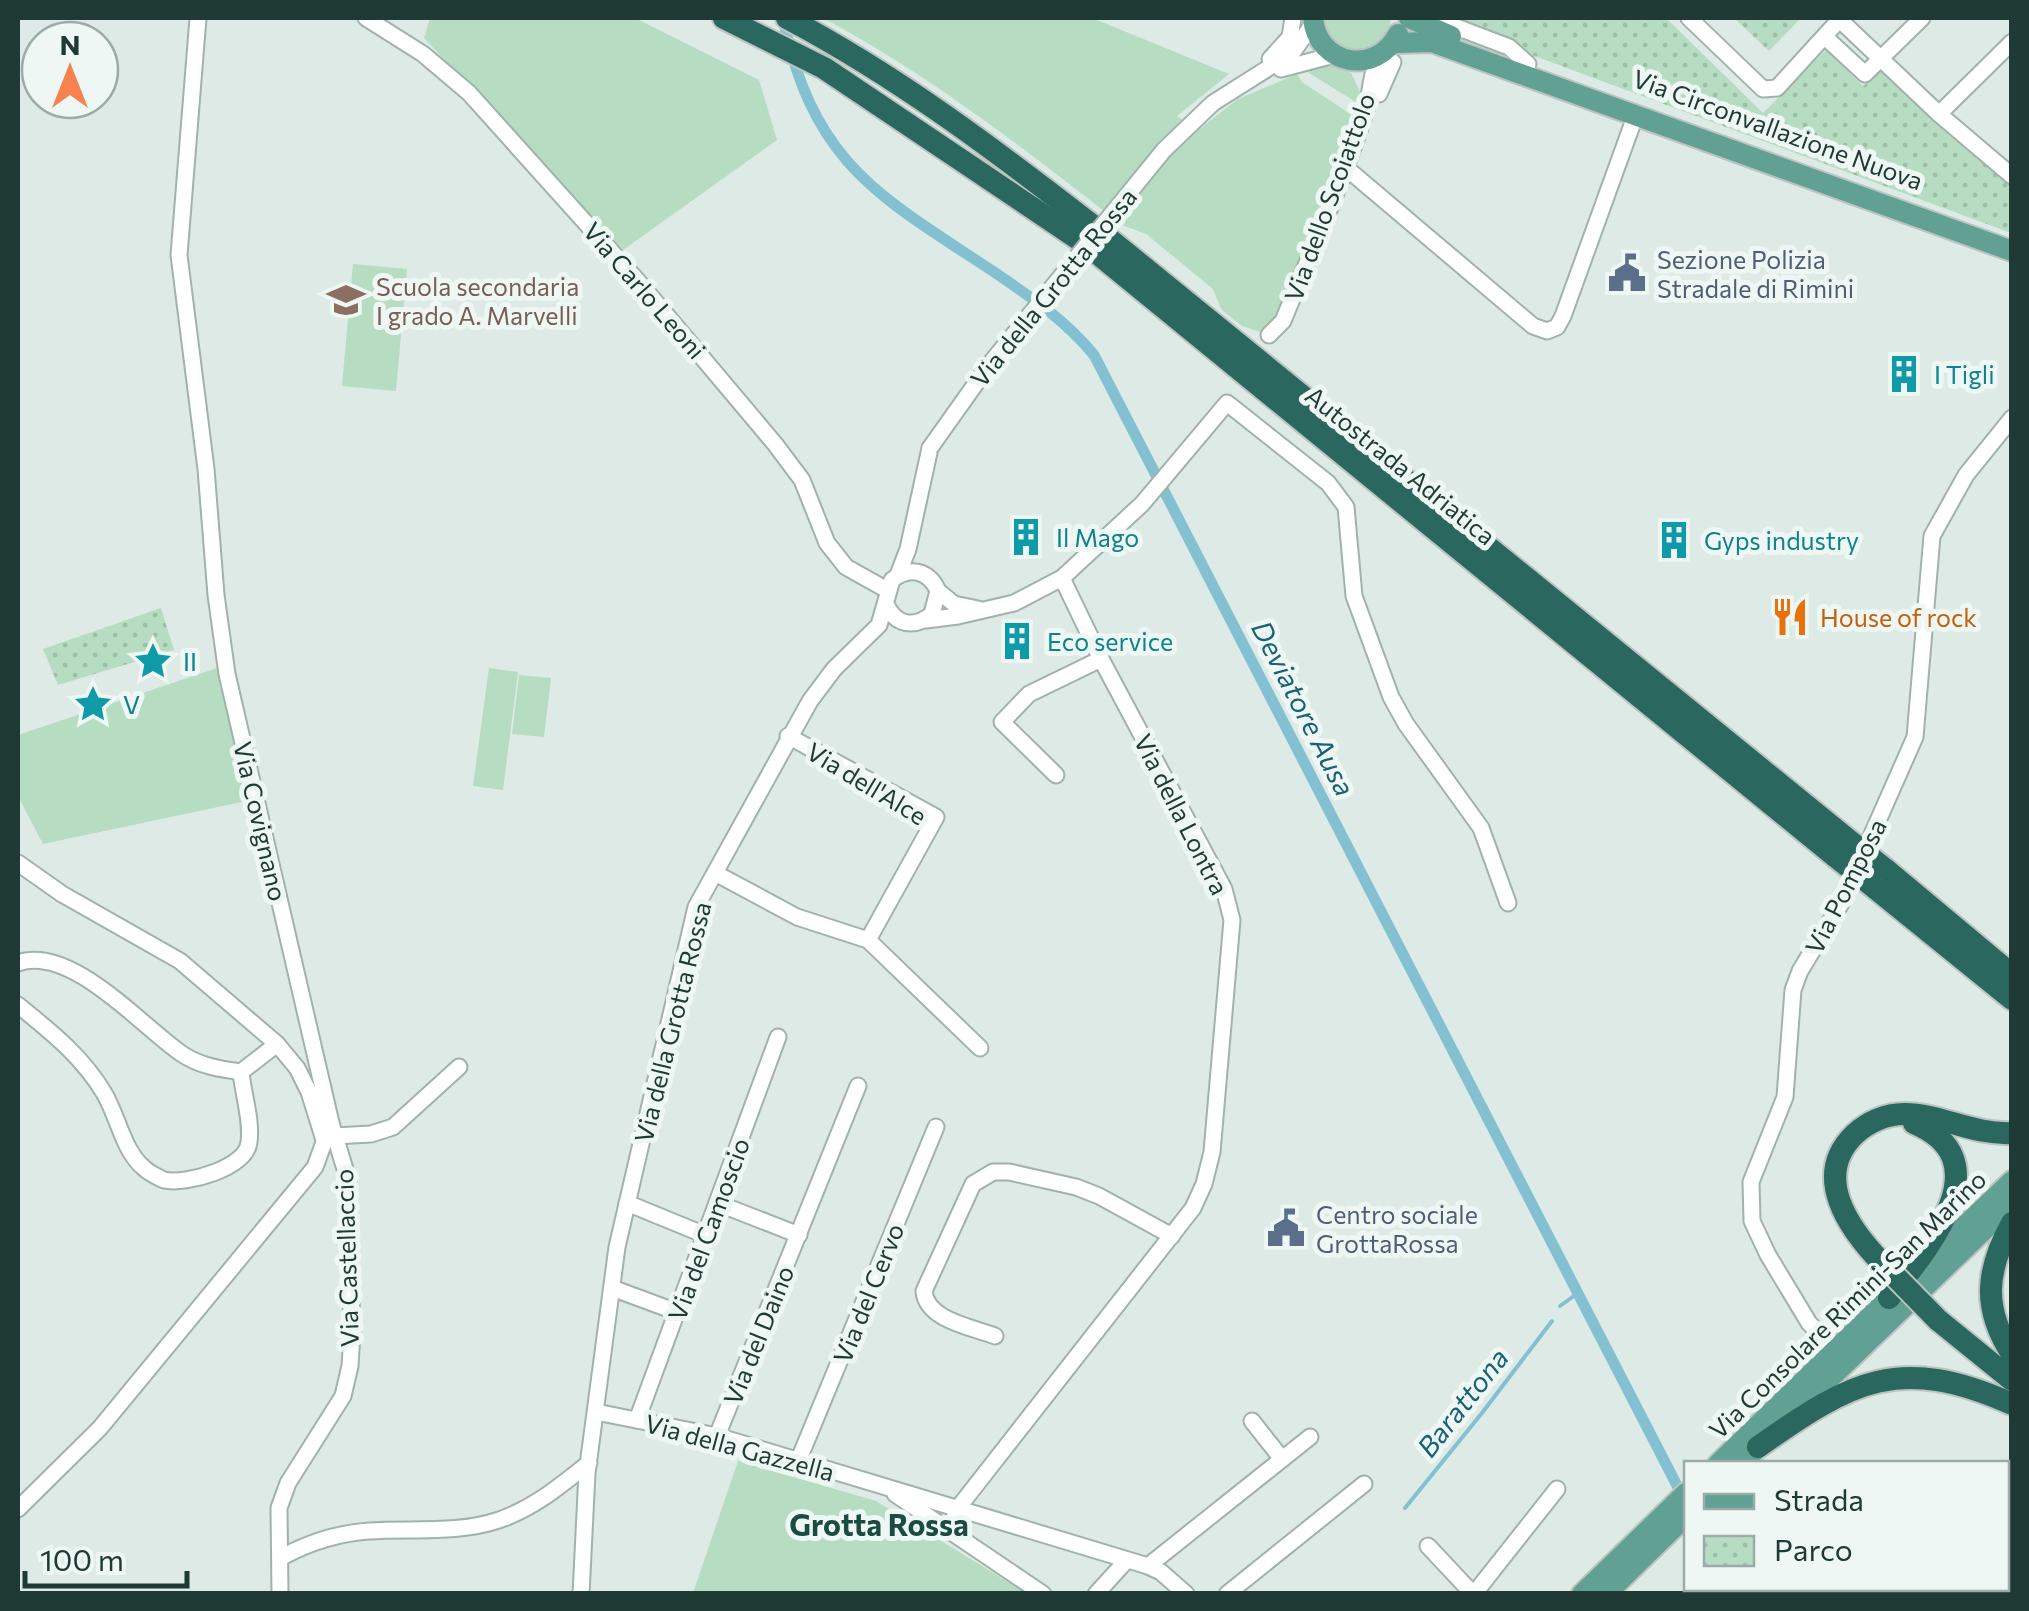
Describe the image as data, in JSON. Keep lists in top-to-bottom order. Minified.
{"streets":{"highway":["Autostrada Adriatica"],"main road":["Via Circonvallazione Nuova","Via Consolare Rimini-San Marino"],"street":["Via dello Scoiattolo","Via della Grotta Rossa","Via Carlo Leoni","Via dell'Alce","Via della Lontra","Via Covignano","Via Pomposa","Via del Camoscio","Via Castellaccio","Via del Cervo","Via del Daino","Via della Gazzella"]},"crossings":[["Via Circonvallazione Nuova","Via dello Scoiattolo"],["Via Circonvallazione Nuova","Via della Grotta Rossa"],["Via della Grotta Rossa","Via Carlo Leoni"],["Via della Grotta Rossa","Via dell'Alce"],["Via della Grotta Rossa","Via della Lontra"],["Via della Grotta Rossa","Via della Gazzella"],["Via della Lontra","Via della Gazzella"],["Via Covignano","Via Castellaccio"],["Via Pomposa","Via Consolare Rimini-San Marino"],["Via del Camoscio","Via del Daino"],["Via del Camoscio","Via della Gazzella"],["Via del Cervo","Via della Gazzella"],["Via del Daino","Via della Gazzella"]],"districts":["Grotta Rossa"],"water":["Deviatore Ausa","Barattona"],"places":{"public building":["Sezione Polizia Stradale di Rimini","Centro sociale GrottaRossa"],"school or university":["Scuola secondaria I grado A. Marvelli"],"building":["I Tigli","Il Mago","Gyps industry","Eco service"],"restaurant":["House of rock"],"place":["II","V"]},"legend":["Strada","Parco"],"scale_bar":"100 m","north":"top"}
